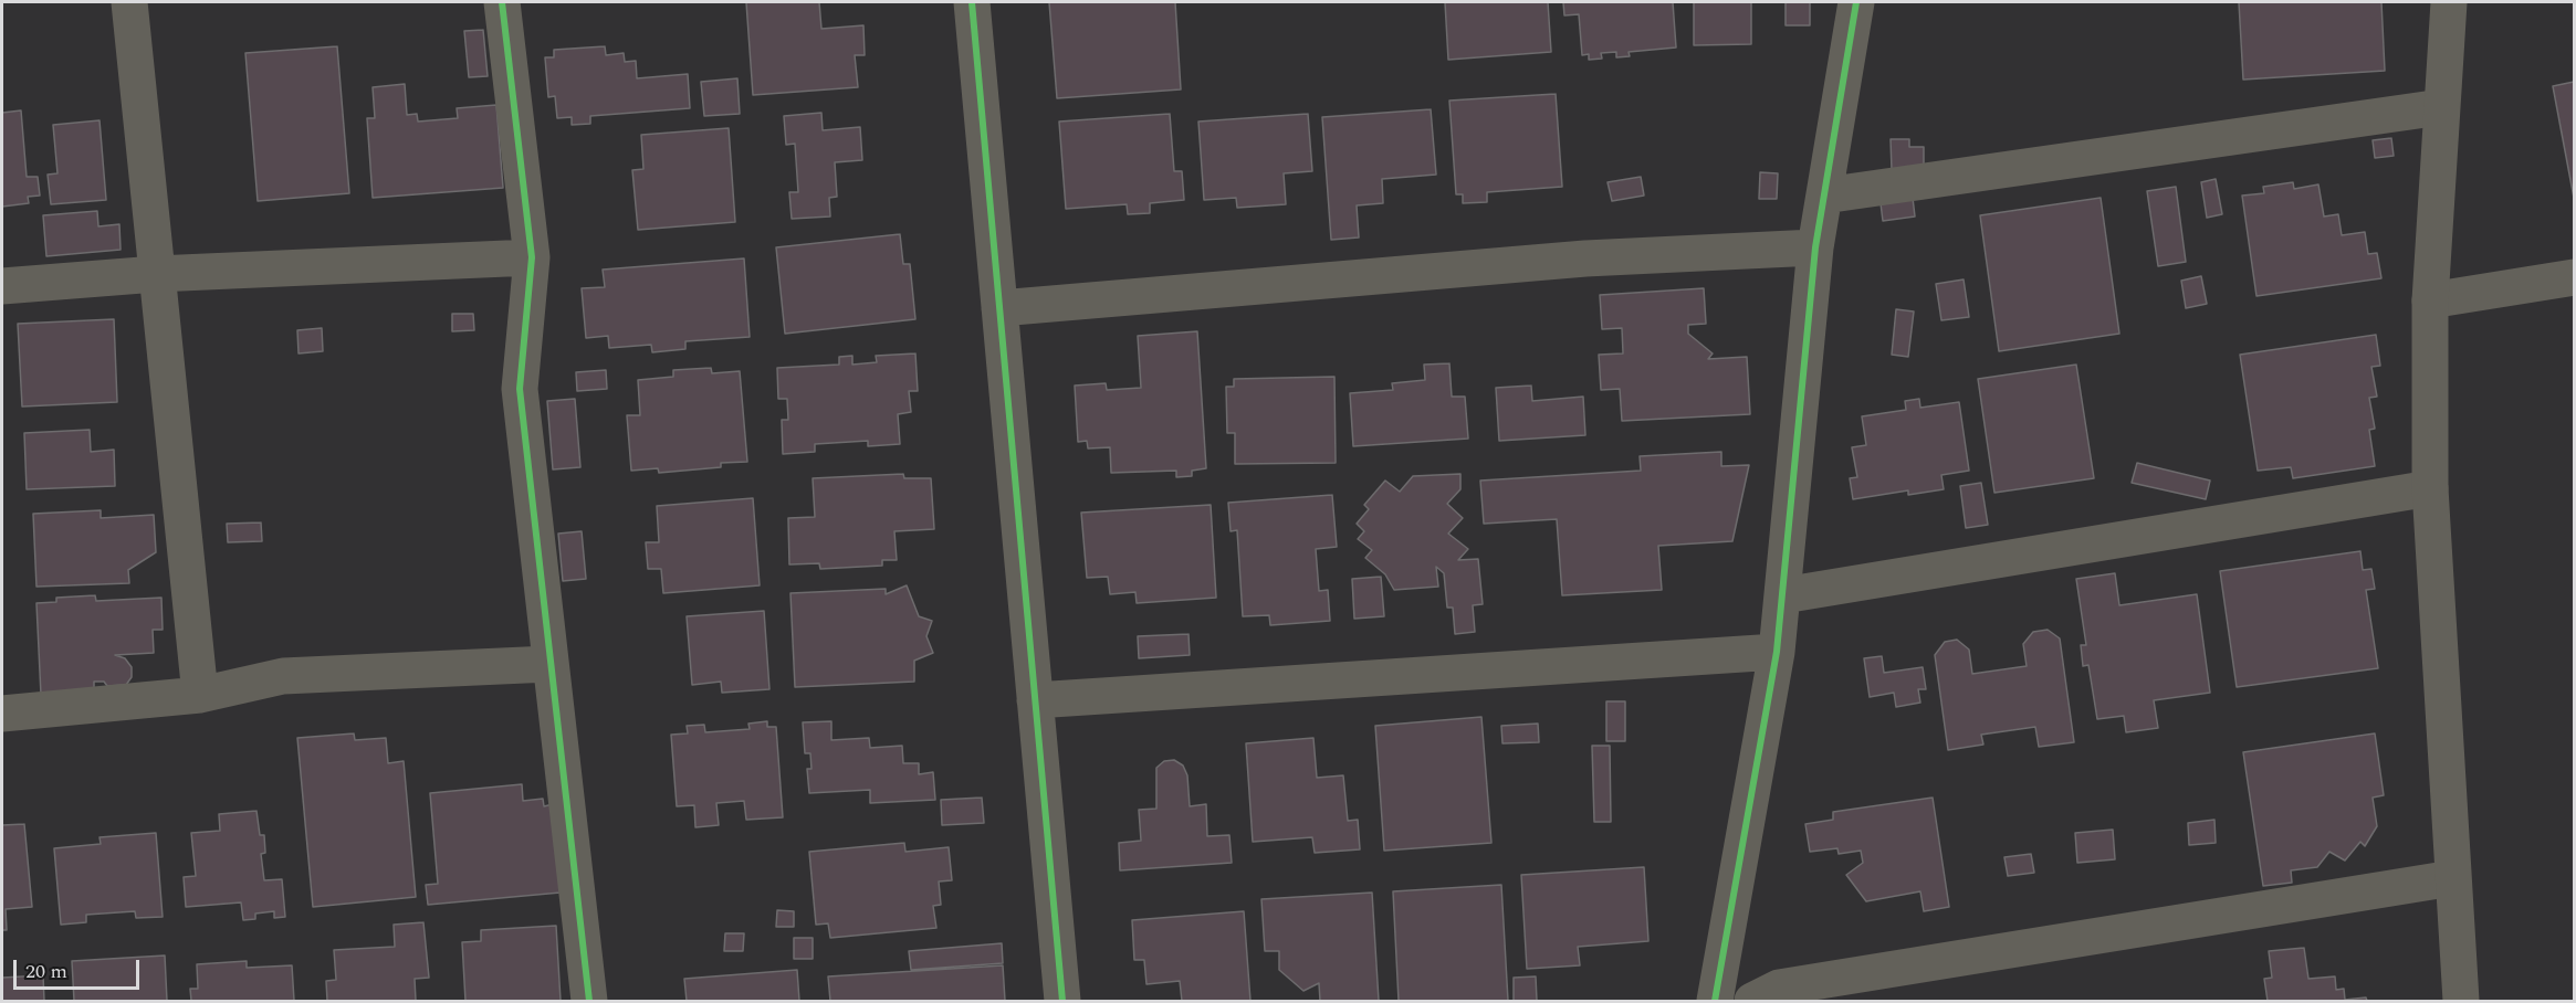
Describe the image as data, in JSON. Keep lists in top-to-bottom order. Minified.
{"scale_bar":"20 m"}
